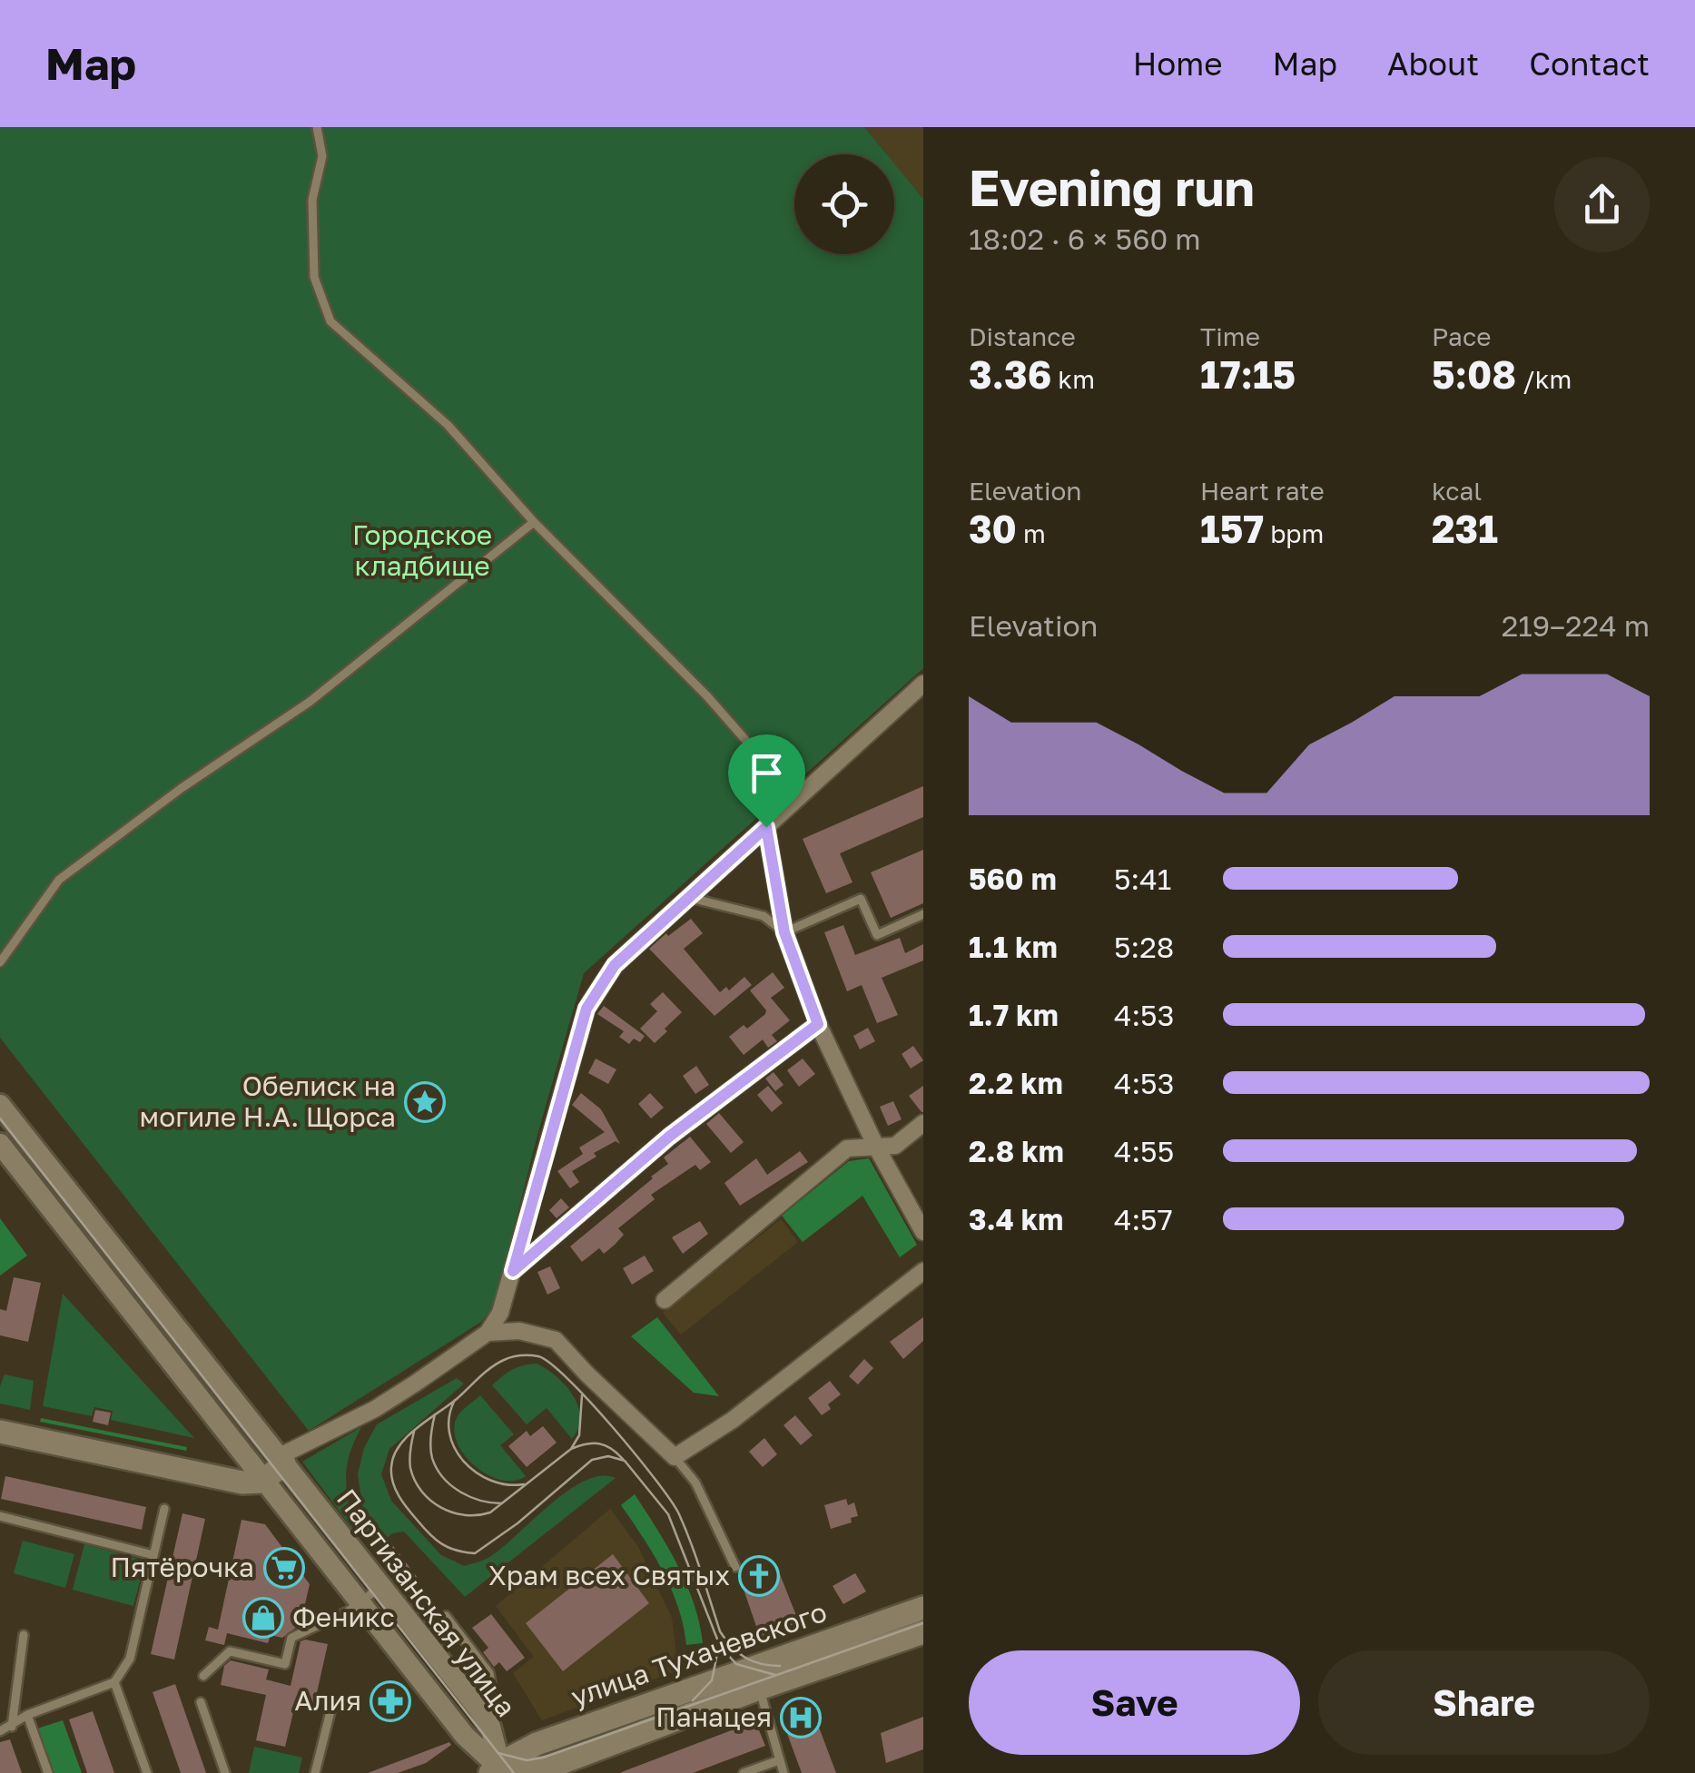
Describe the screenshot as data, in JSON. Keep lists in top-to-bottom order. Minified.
{"streets":{"main road":["улица Тухачевского"],"street":["Партизанская улица"]},"crossings":[["Партизанская улица","улица Тухачевского"]],"parks":["Городское кладбище"],"places":{"place":["Обелиск на могиле Н.А. Щорса"],"supermarket":["Пятёрочка"],"church":["Храм всех Святых"],"shop":["Феникс"],"pharmacy":["Алия"],"hospital":["Панацея"]},"page":{"header":"Map","nav":["Home","Map","About","Contact"],"heading":["Evening run","18:02 · 6 × 560 m"],"stats":[["Distance","3.36 km"],["Time","17:15"],["Pace","5:08 /km"],["Elevation","30 m"],["Heart rate","157 bpm"],["kcal","231"]],"chart":["Elevation","219–224 m"],"list":[{"name":"560 m","note":"5:41"},{"name":"1.1 km","note":"5:28"},{"name":"1.7 km","note":"4:53"},{"name":"2.2 km","note":"4:53"},{"name":"2.8 km","note":"4:55"},{"name":"3.4 km","note":"4:57"}],"buttons":["Save","Share"]}}
